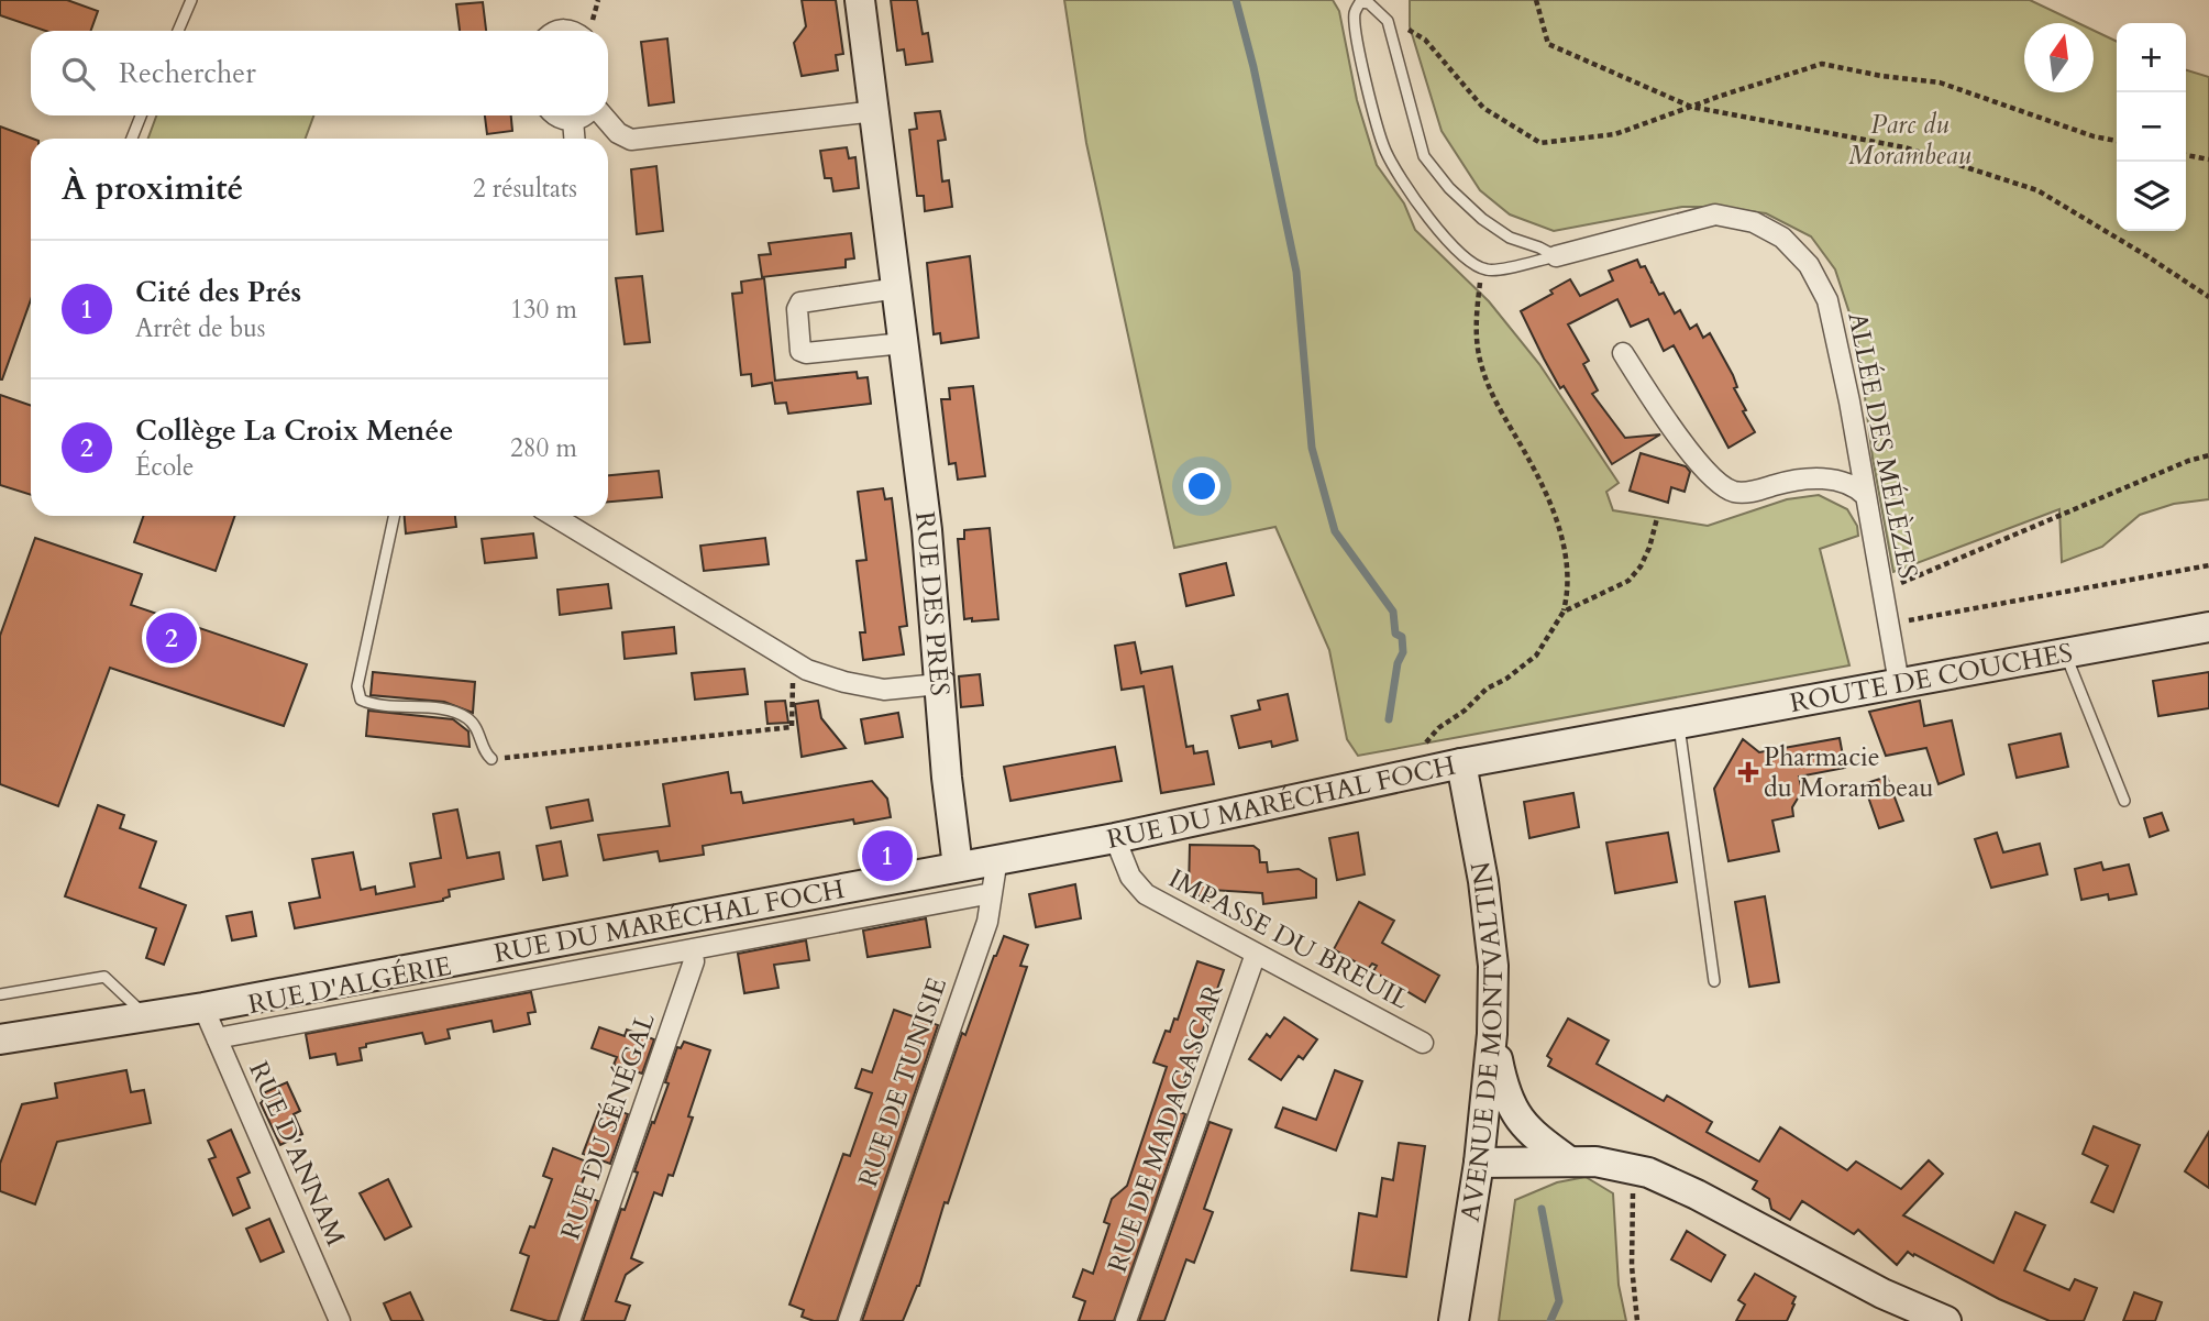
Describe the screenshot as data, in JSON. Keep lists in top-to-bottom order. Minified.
{"streets":{"main road":["RUE DES PRÉS","ROUTE DE COUCHES","RUE DU MARÉCHAL FOCH","AVENUE DE MONTVALTIN"],"street":["ALLÉE DES MÉLÈZES","IMPASSE DU BREUIL","RUE D'ALGÉRIE","RUE DE TUNISIE","RUE DU SÉNÉGAL","RUE DE MADAGASCAR","RUE D'ANNAM"]},"crossings":[["ALLÉE DES MÉLÈZES","ROUTE DE COUCHES"],["RUE DES PRÉS","RUE DU MARÉCHAL FOCH"],["ROUTE DE COUCHES","RUE DU MARÉCHAL FOCH"],["RUE DU MARÉCHAL FOCH","IMPASSE DU BREUIL"],["RUE DU MARÉCHAL FOCH","AVENUE DE MONTVALTIN"],["RUE DU MARÉCHAL FOCH","RUE DE TUNISIE"],["RUE DU MARÉCHAL FOCH","RUE D'ANNAM"],["IMPASSE DU BREUIL","RUE DE MADAGASCAR"],["RUE D'ALGÉRIE","RUE DE TUNISIE"],["RUE D'ALGÉRIE","RUE DU SÉNÉGAL"],["RUE D'ALGÉRIE","RUE D'ANNAM"]],"parks":["Parc du Morambeau"],"places":{"health":["Pharmacie du Morambeau"]},"north":"top","page":{"map_buttons":["+","−"],"search":"Rechercher","heading":["À proximité","2 résultats"],"list":[{"mark":"1","name":"Cité des Prés","note":"Arrêt de bus","value":"130 m"},{"mark":"2","name":"Collège La Croix Menée","note":"École","value":"280 m"}],"pins":["2","1"]}}
